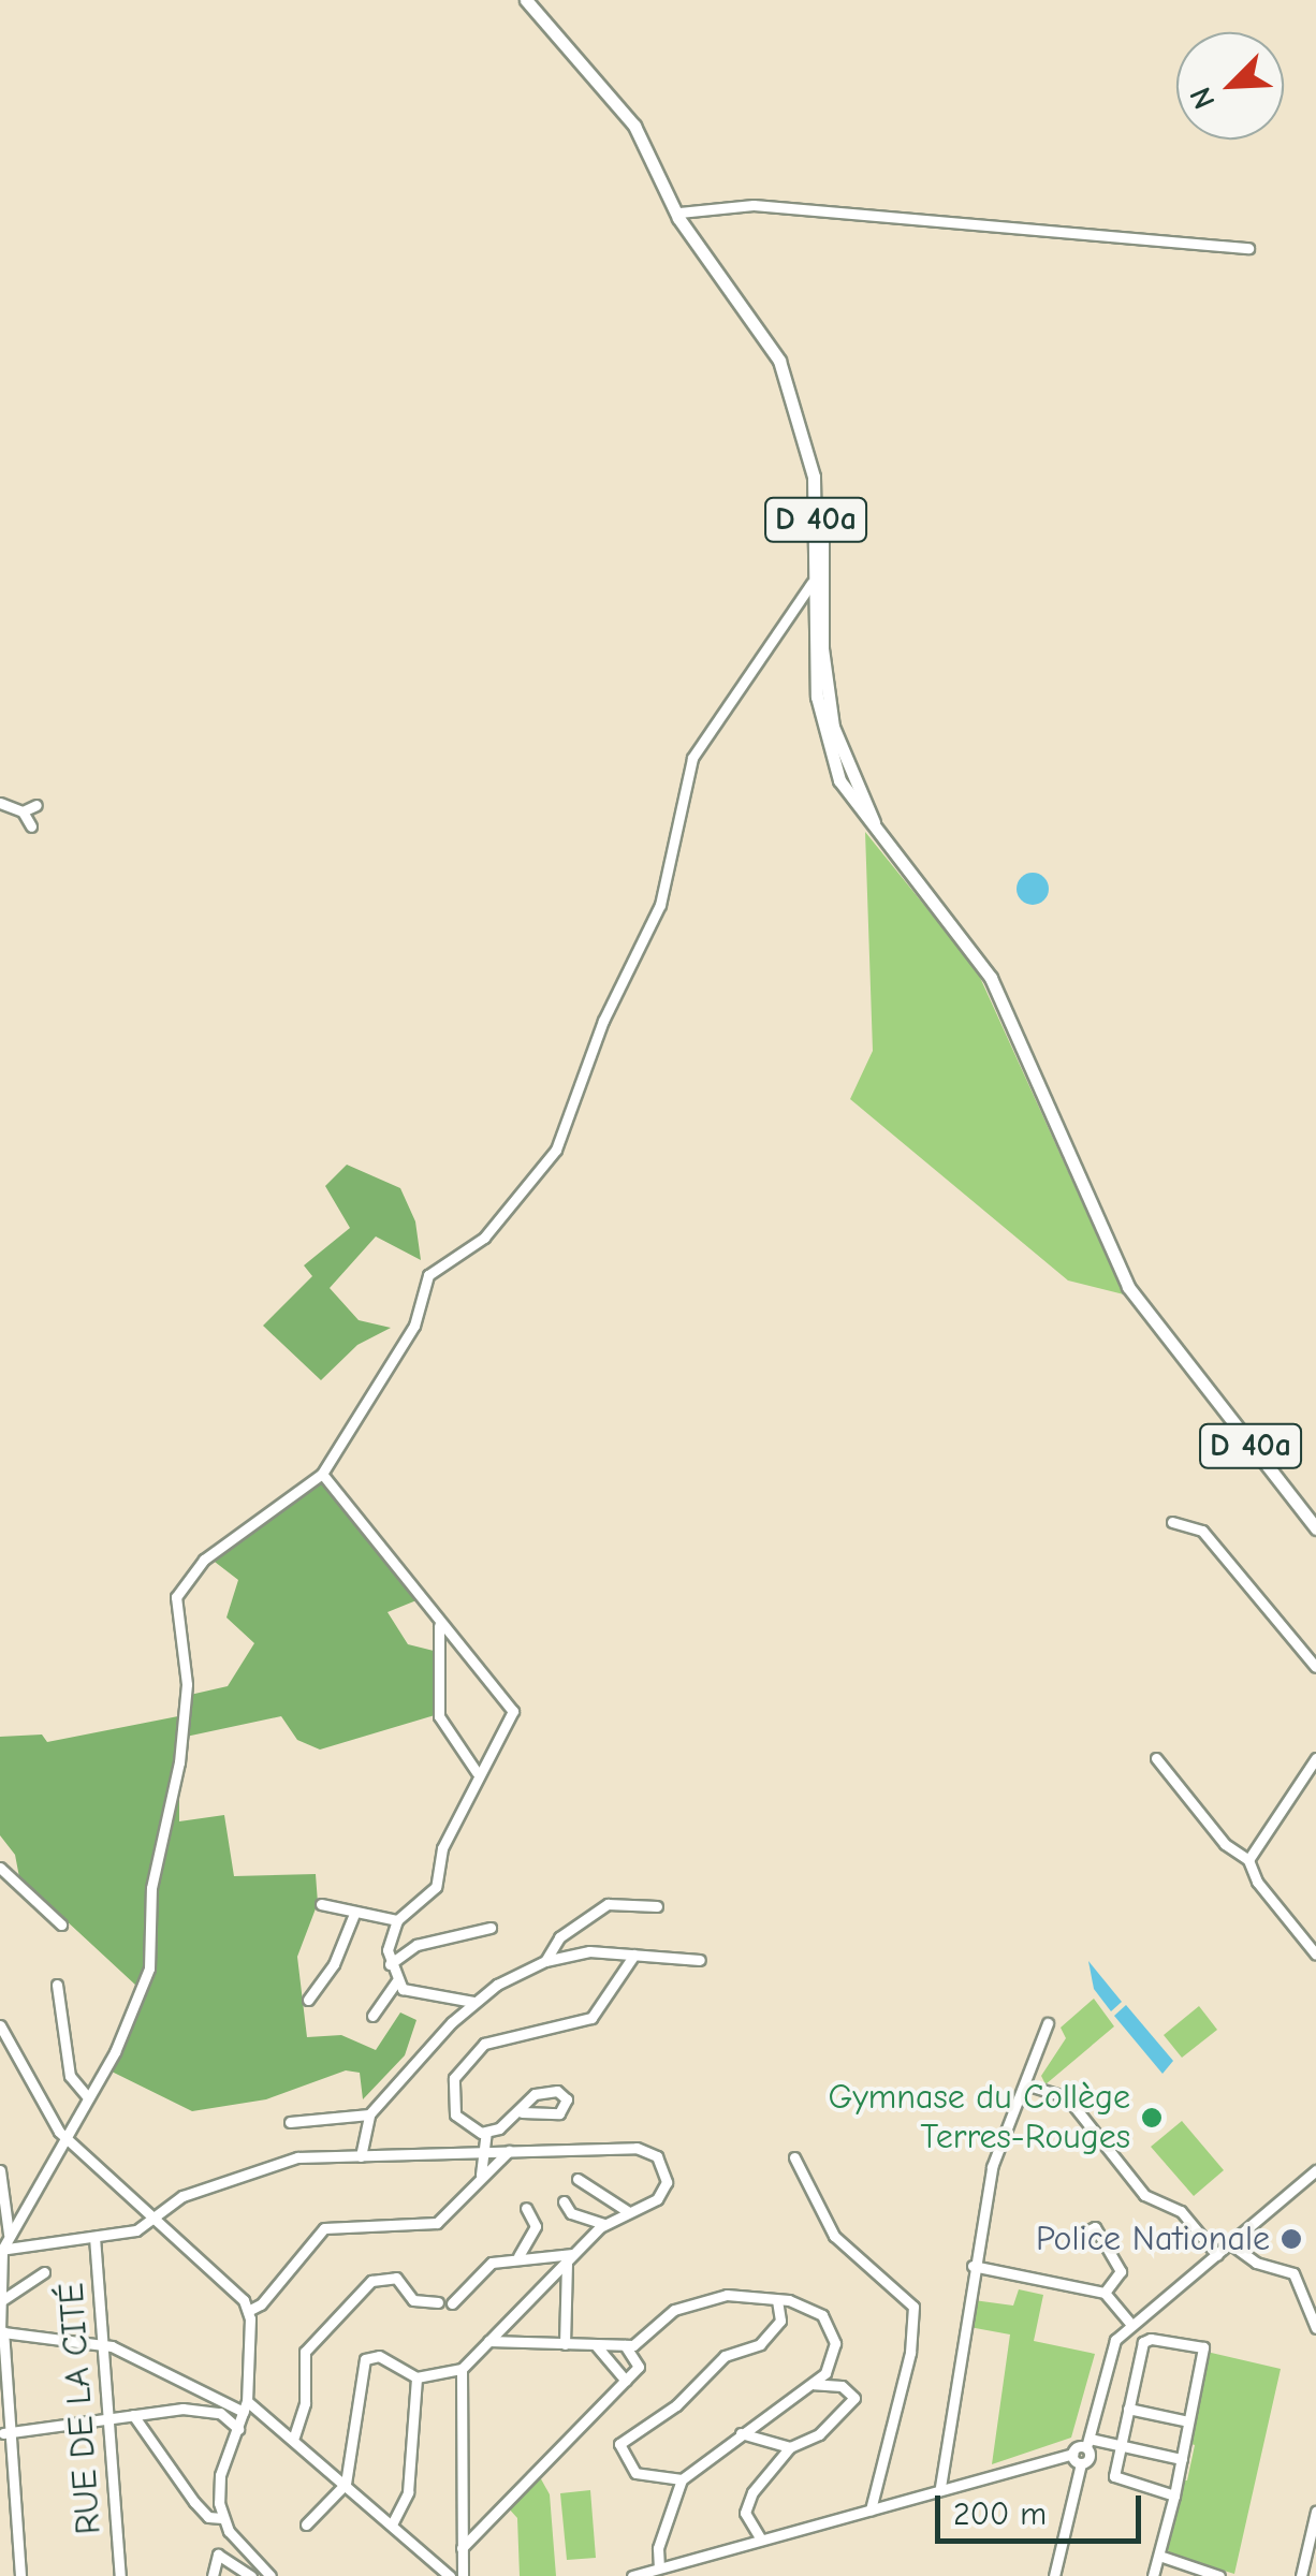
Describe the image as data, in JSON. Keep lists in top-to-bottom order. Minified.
{"streets":{"main road":["D 40a"],"street":["RUE DE LA CITÉ"]},"places":["Gymnase du Collège Terres-Rouges","Police Nationale"],"scale_bar":"200 m","north":"bottom left"}
